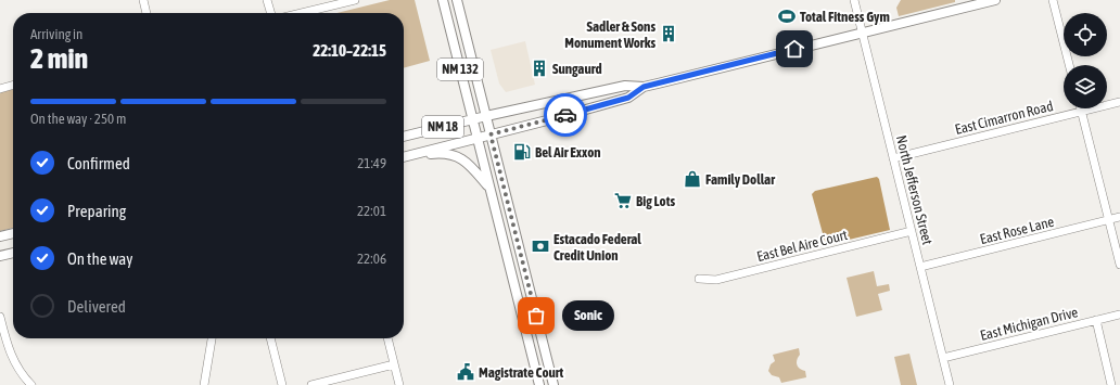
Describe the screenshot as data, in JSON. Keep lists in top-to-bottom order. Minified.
{"streets":{"main road":["NM 132","NM 18"],"street":["East Cimarron Road","North Jefferson Street","East Rose Lane","East Bel Aire Court","East Michigan Drive"]},"crossings":[["NM 132","NM 18"],["East Cimarron Road","North Jefferson Street"],["North Jefferson Street","East Rose Lane"],["North Jefferson Street","East Bel Aire Court"],["North Jefferson Street","East Michigan Drive"]],"places":{"sports":["Total Fitness Gym"],"building":["Sadler & Sons Monument Works","Sungaurd"],"fuel station":["Bel Air Exxon"],"shop":["Family Dollar"],"supermarket":["Big Lots"],"bank":["Estacado Federal Credit Union"],"other":["Sonic"],"public building":["Magistrate Court"]},"page":{"heading":["2 min","Arriving in","22:10–22:15"],"bar":"On the way · 250 m","list":[["Confirmed","21:49"],["Preparing","22:01"],["On the way","22:06"],"Delivered"],"bubble":"Sonic"}}
